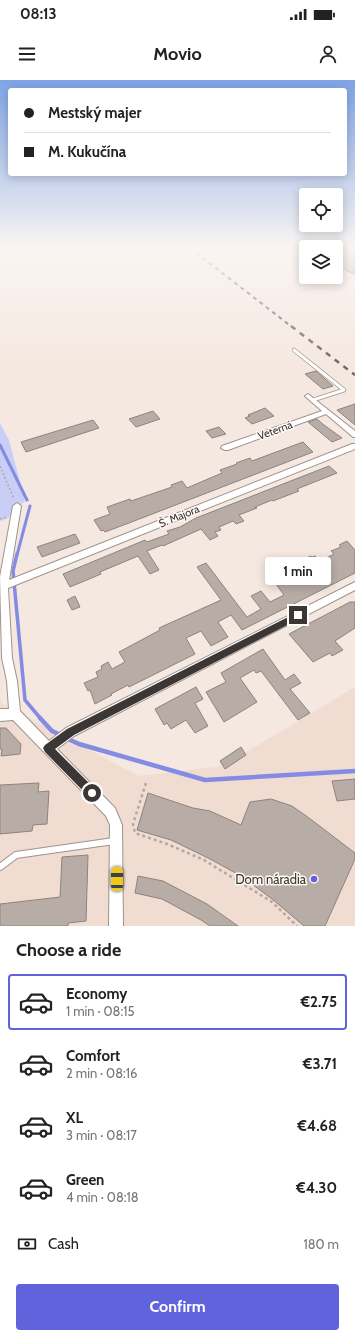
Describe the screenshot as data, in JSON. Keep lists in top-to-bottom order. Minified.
{"streets":{"street":["Veterná","Š. Majora"]},"places":["Dom náradia"],"page":{"status":"08:13","header":"Movio","banner":["Mestský majer","M. Kukučína"],"bubble":"1 min","heading":"Choose a ride","list":[{"name":"Economy","note":"1 min · 08:15","value":"€2.75"},{"name":"Comfort","note":"2 min · 08:16","value":"€3.71"},{"name":"XL","note":"3 min · 08:17","value":"€4.68"},{"name":"Green","note":"4 min · 08:18","value":"€4.30"}],"pay":["Cash","180 m"],"buttons":"Confirm"}}
